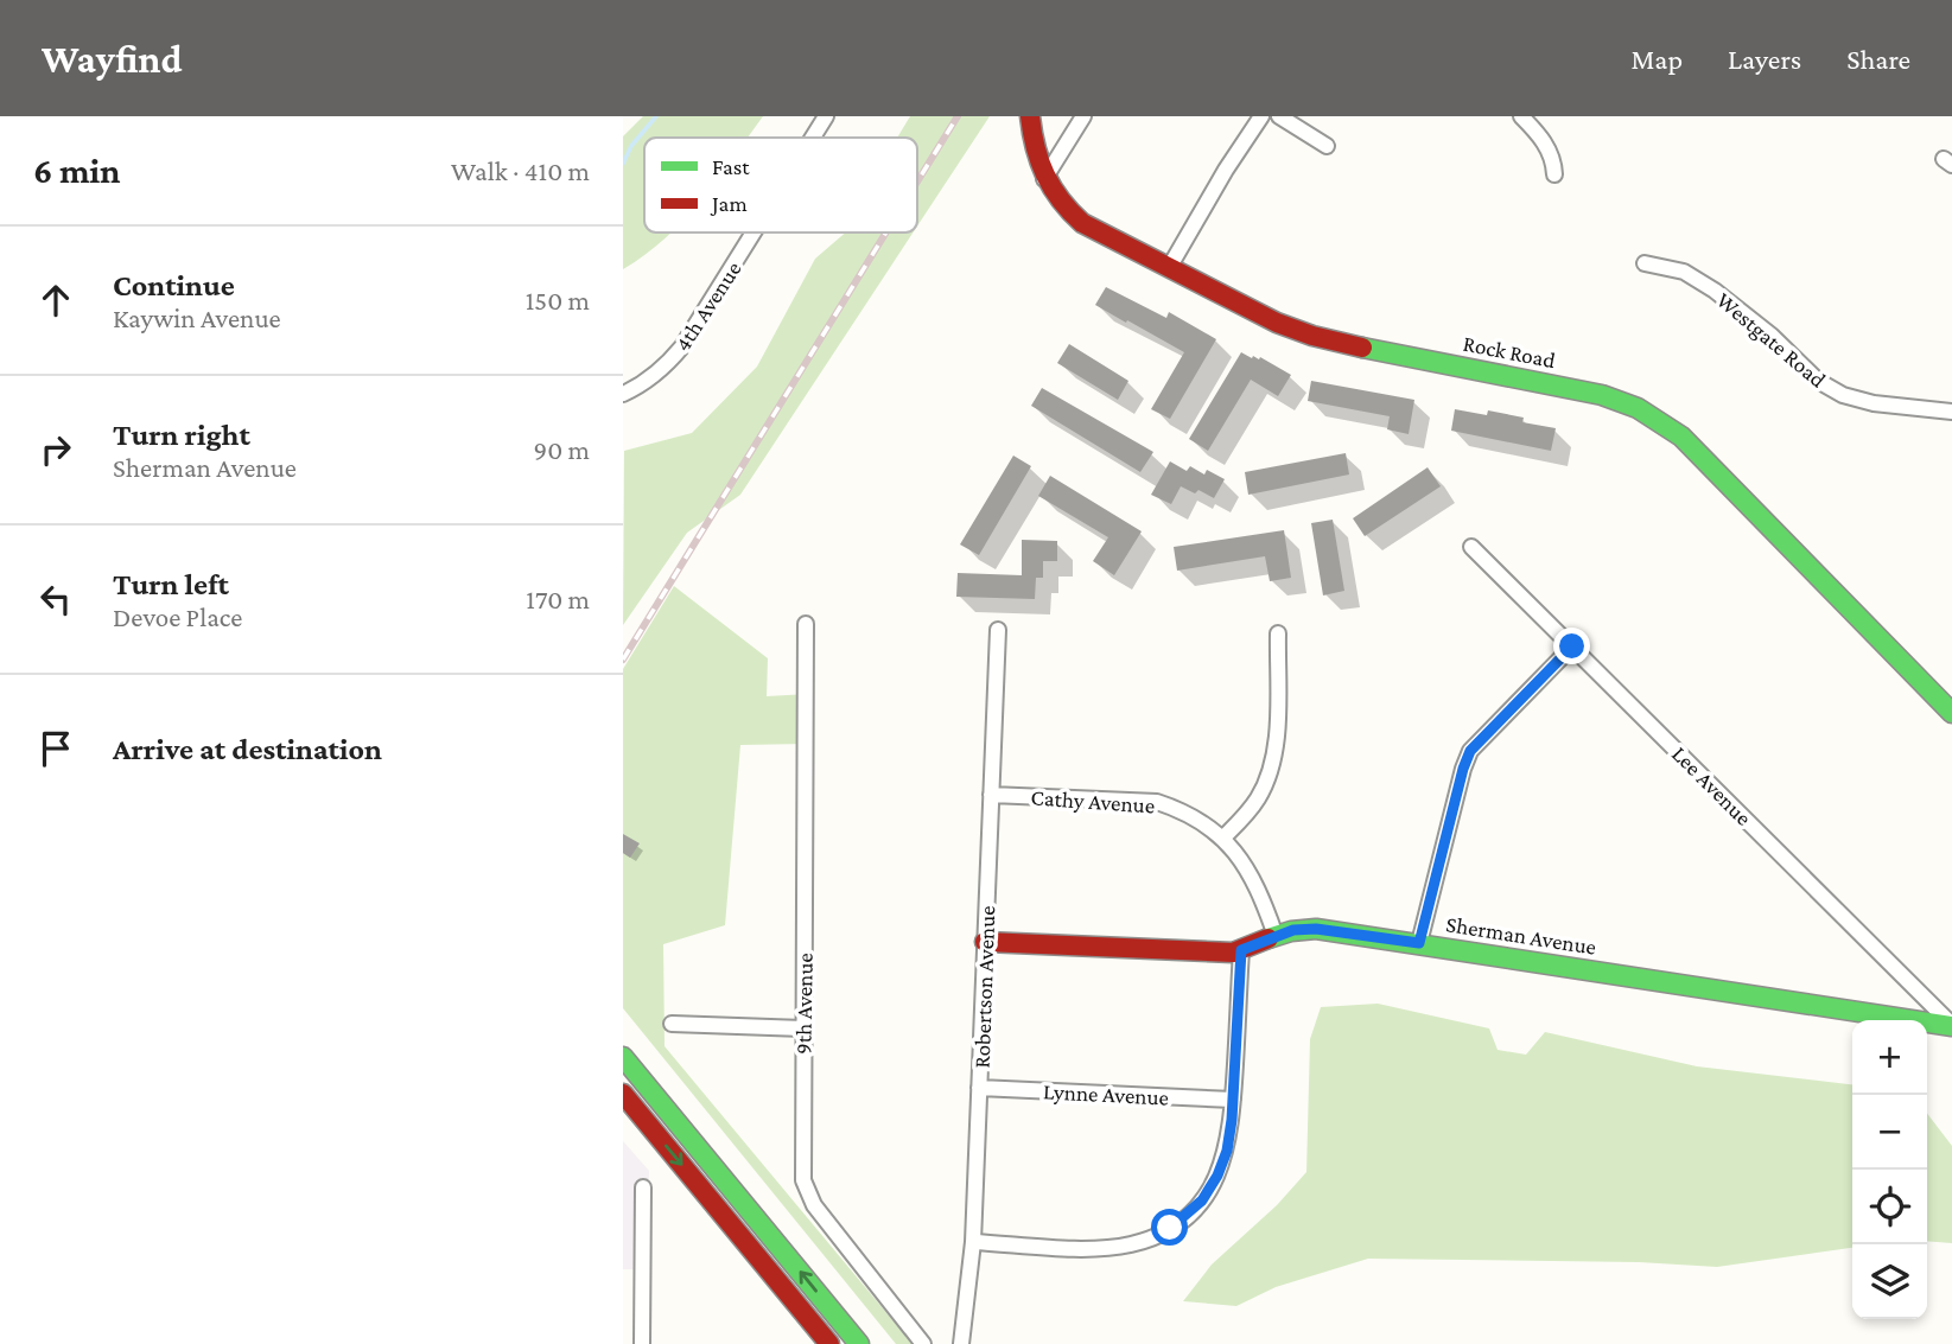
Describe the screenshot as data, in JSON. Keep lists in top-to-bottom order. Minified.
{"streets":{"main road":["Rock Road","Sherman Avenue"],"street":["4th Avenue","Westgate Road","Lee Avenue","Cathy Avenue","Robertson Avenue","9th Avenue","Lynne Avenue"]},"crossings":[["Lee Avenue","Sherman Avenue"],["Cathy Avenue","Sherman Avenue"],["Cathy Avenue","Robertson Avenue"],["Sherman Avenue","Robertson Avenue"],["Robertson Avenue","Lynne Avenue"]],"legend":["Fast","Jam"],"page":{"header":"Wayfind","nav":["Map","Layers","Share"],"heading":["6 min","Walk · 410 m"],"list":[["Continue","Kaywin Avenue","150 m"],["Turn right","Sherman Avenue","90 m"],["Turn left","Devoe Place","170 m"],"Arrive at destination"],"map_buttons":["+","−"]}}
